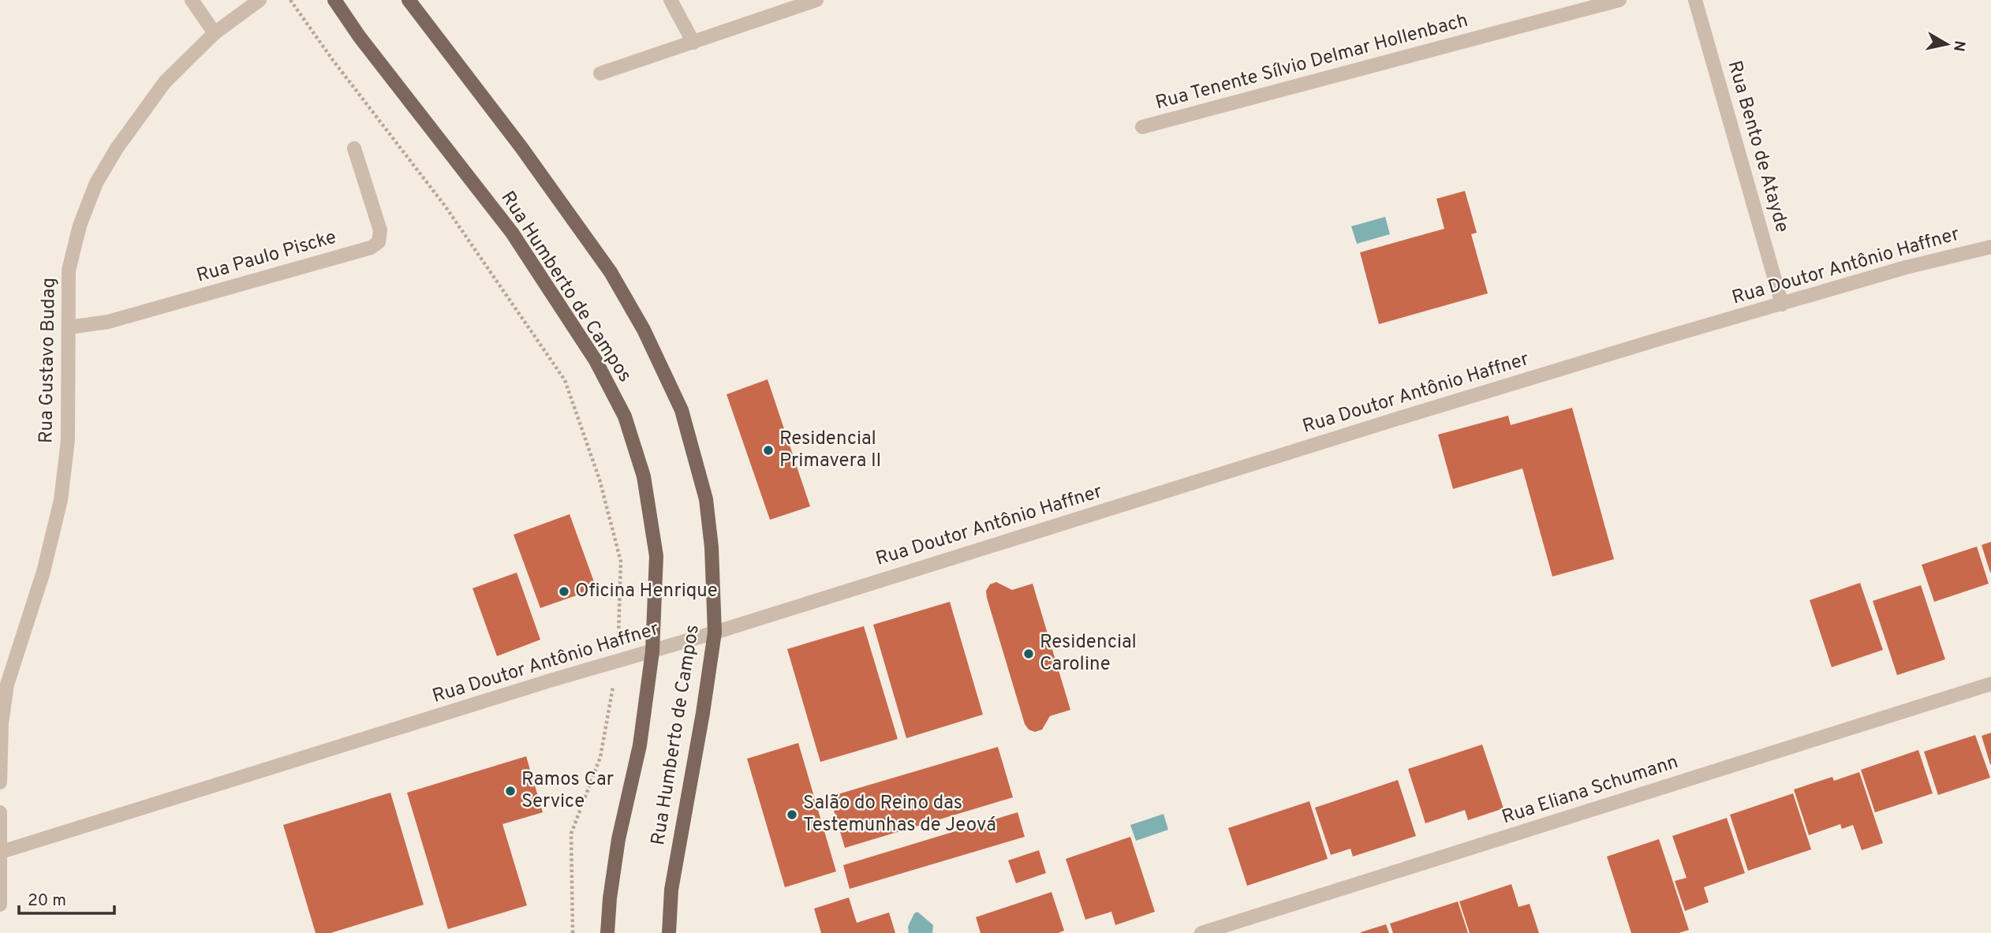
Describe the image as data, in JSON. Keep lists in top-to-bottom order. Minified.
{"streets":{"main road":["Rua Humberto de Campos"],"street":["Rua Tenente Sílvio Delmar Hollenbach","Rua Bento de Atayde","Rua Paulo Piscke","Rua Doutor Antônio Haffner","Rua Gustavo Budag","Rua Eliana Schumann"]},"crossings":[["Rua Bento de Atayde","Rua Doutor Antônio Haffner"],["Rua Paulo Piscke","Rua Gustavo Budag"],["Rua Doutor Antônio Haffner","Rua Humberto de Campos"]],"places":["Residencial Primavera II","Oficina Henrique","Residencial Caroline","Ramos Car Service","Salão do Reino das Testemunhas de Jeová"],"scale_bar":"20 m","north":"right"}
